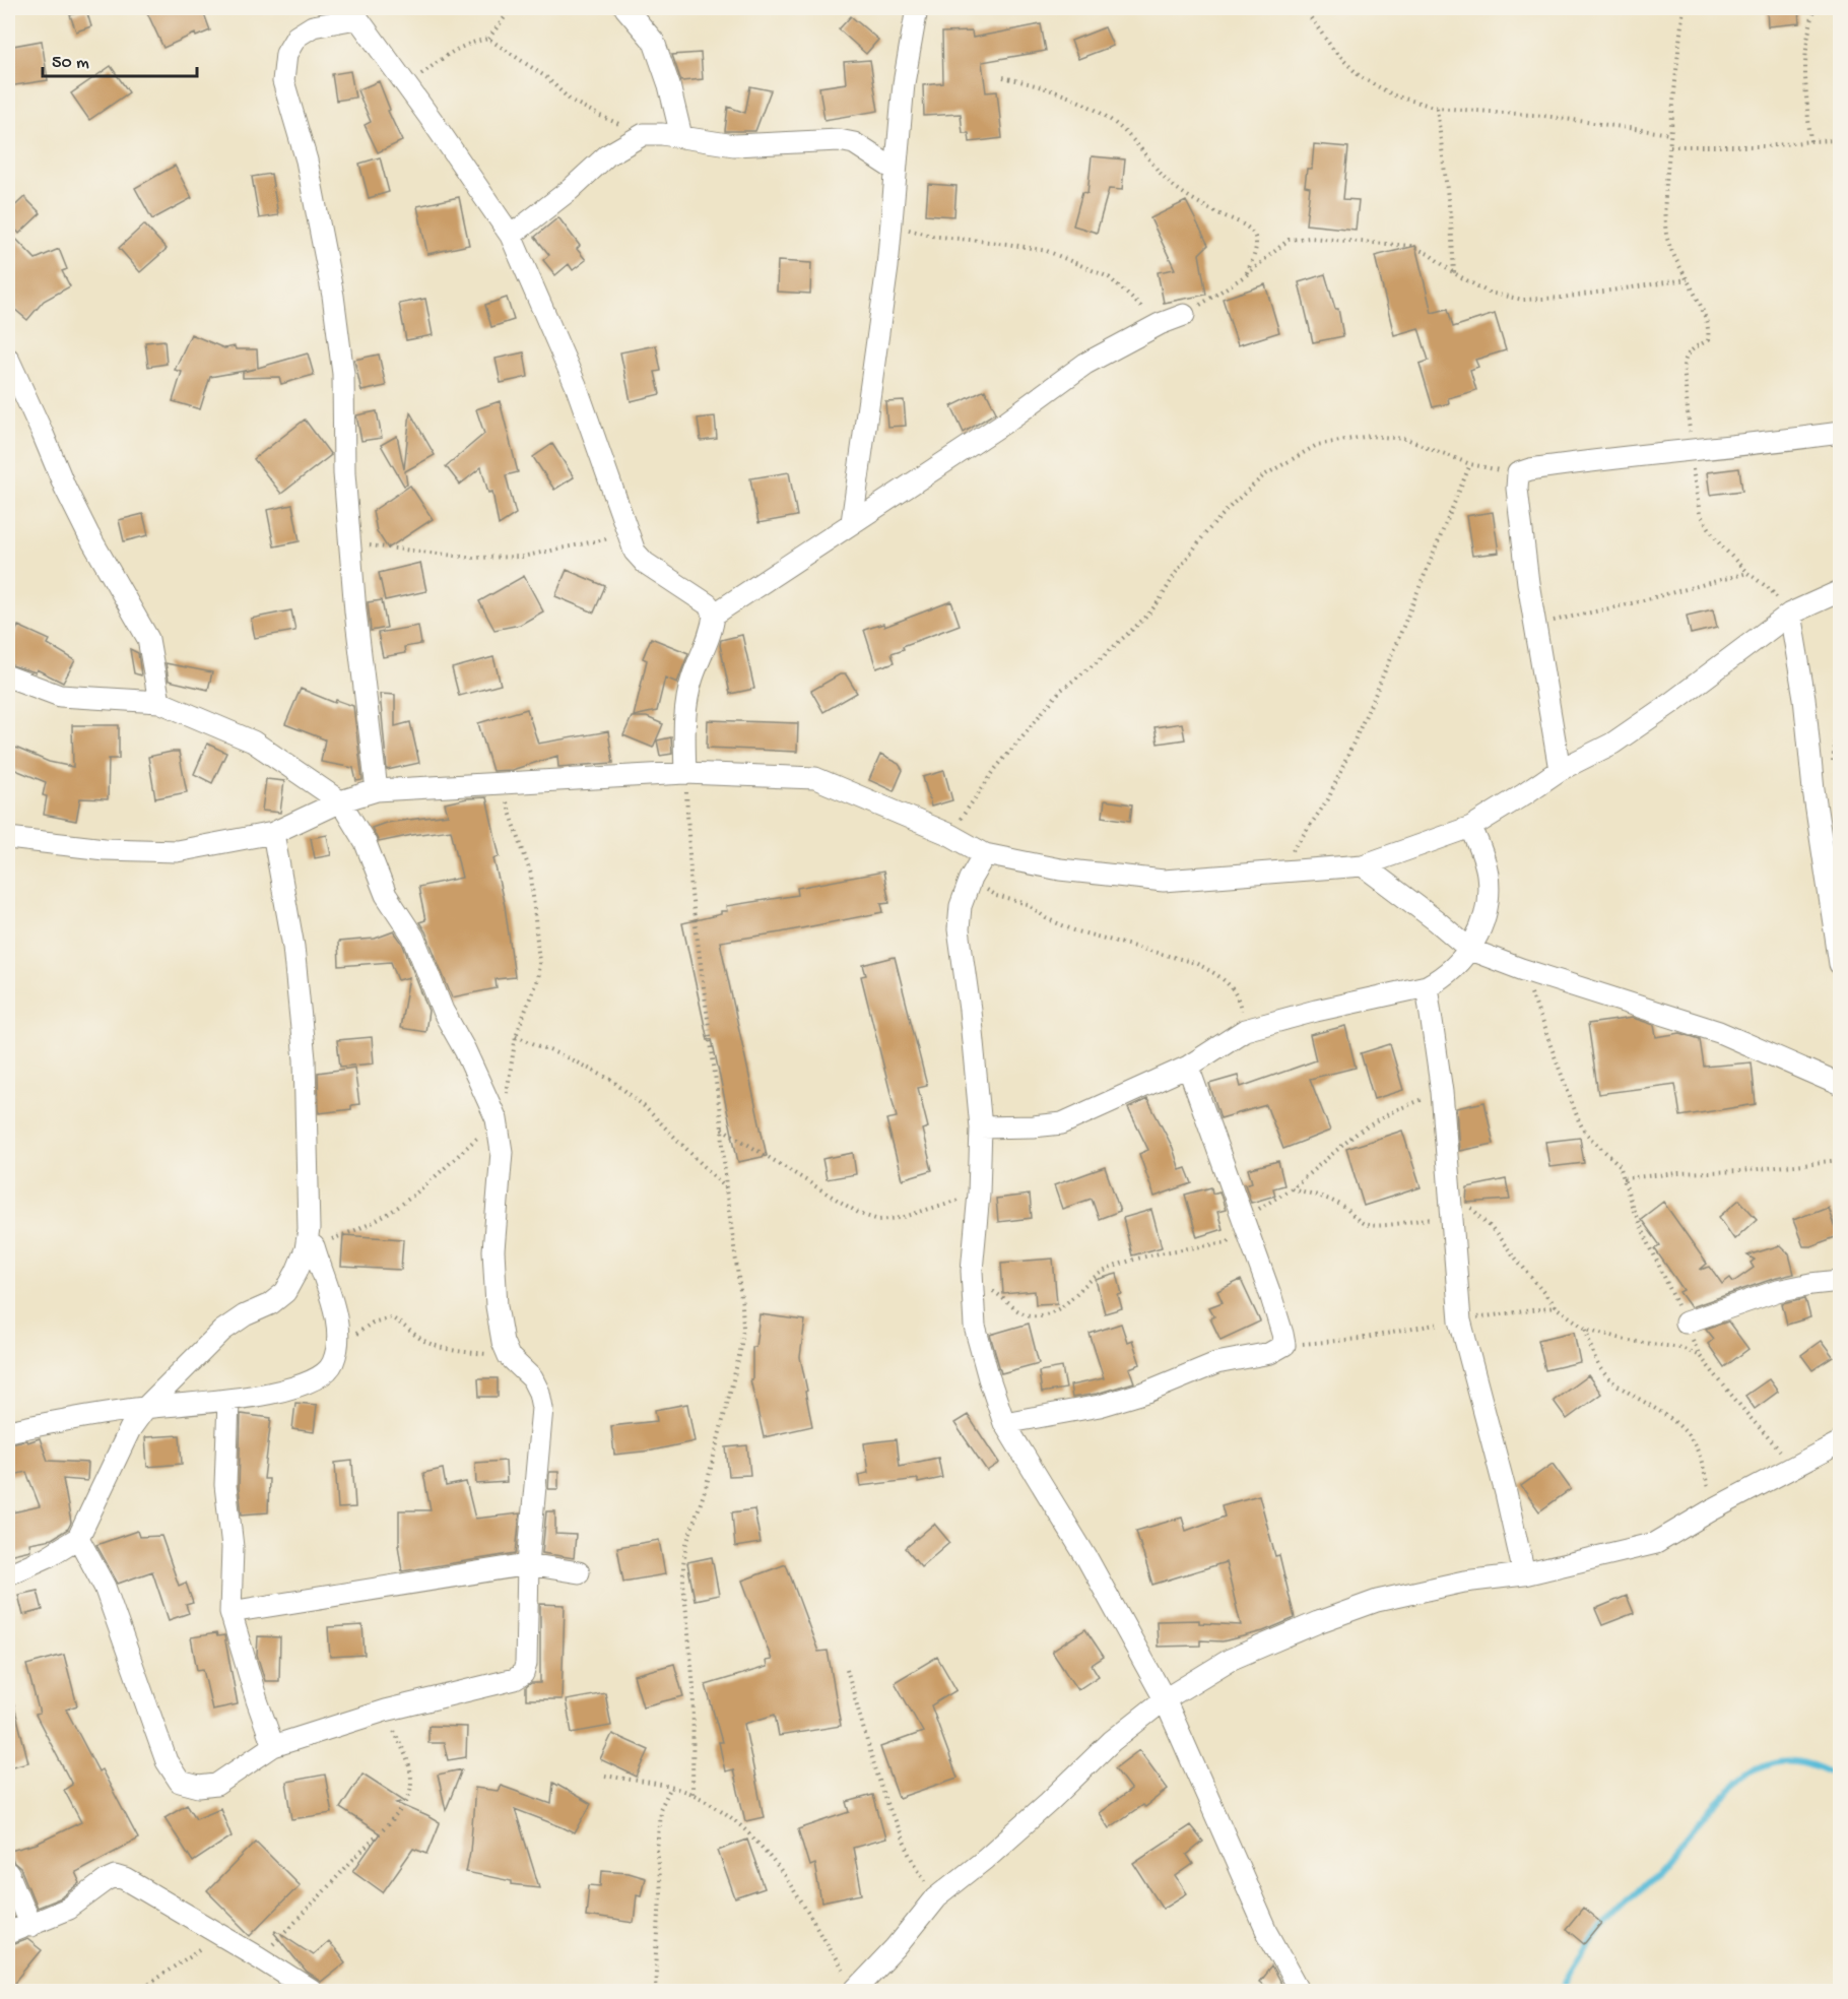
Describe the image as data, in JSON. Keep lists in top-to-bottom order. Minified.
{"scale_bar":"50 m"}
